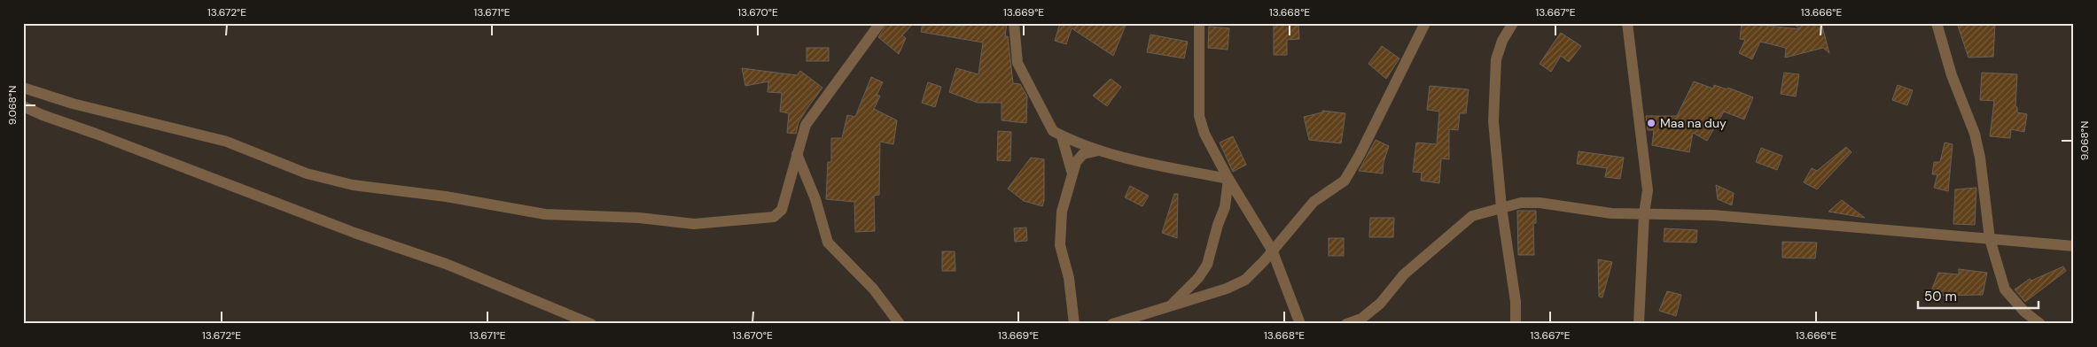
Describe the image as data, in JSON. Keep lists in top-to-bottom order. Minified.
{"places":["Maa na duy"],"scale_bar":"50 m","coordinates":["13.672°E","13.671°E","13.670°E","13.669°E","13.668°E","13.667°E","13.666°E","9.068°N"]}
